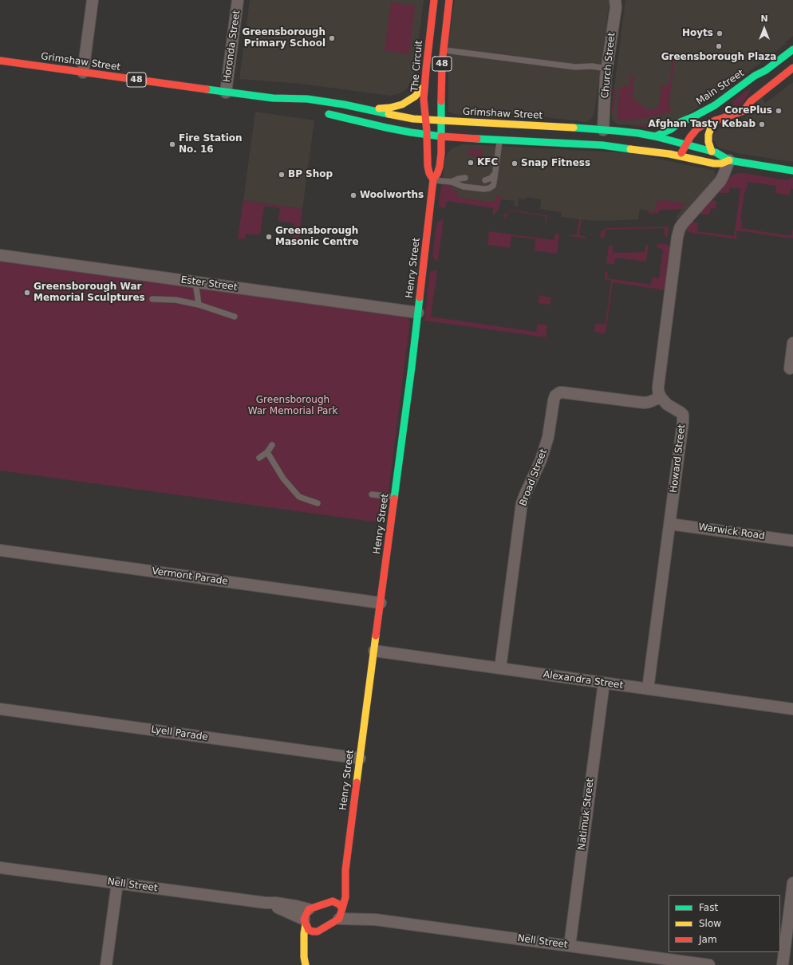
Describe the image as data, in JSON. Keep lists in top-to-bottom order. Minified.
{"streets":{"main road":["Grimshaw Street","48","The Circuit","Main Street","Henry Street"],"street":["Horonda Street","Church Street","Ester Street","Howard Street","Broad Street","Warwick Road","Vermont Parade","Alexandra Street","Lyell Parade","Natimuk Street","Nell Street"]},"crossings":[["Horonda Street","Grimshaw Street"],["Grimshaw Street","48"],["Grimshaw Street","Church Street"],["Grimshaw Street","The Circuit"],["Grimshaw Street","Main Street"],["Grimshaw Street","Henry Street"],["48","Henry Street"],["The Circuit","Henry Street"],["Henry Street","Ester Street"],["Henry Street","Vermont Parade"],["Henry Street","Alexandra Street"],["Henry Street","Lyell Parade"],["Henry Street","Nell Street"],["Howard Street","Broad Street"],["Howard Street","Warwick Road"],["Howard Street","Alexandra Street"],["Broad Street","Alexandra Street"],["Alexandra Street","Natimuk Street"],["Natimuk Street","Nell Street"]],"parks":["Greensborough War Memorial Park"],"places":["Hoyts","Greensborough Primary School","Greensborough Plaza","CorePlus","Afghan Tasty Kebab","Fire Station No. 16","KFC","Snap Fitness","BP Shop","Woolworths","Greensborough Masonic Centre","Greensborough War Memorial Sculptures"],"legend":["Fast","Slow","Jam"],"north":"top"}
